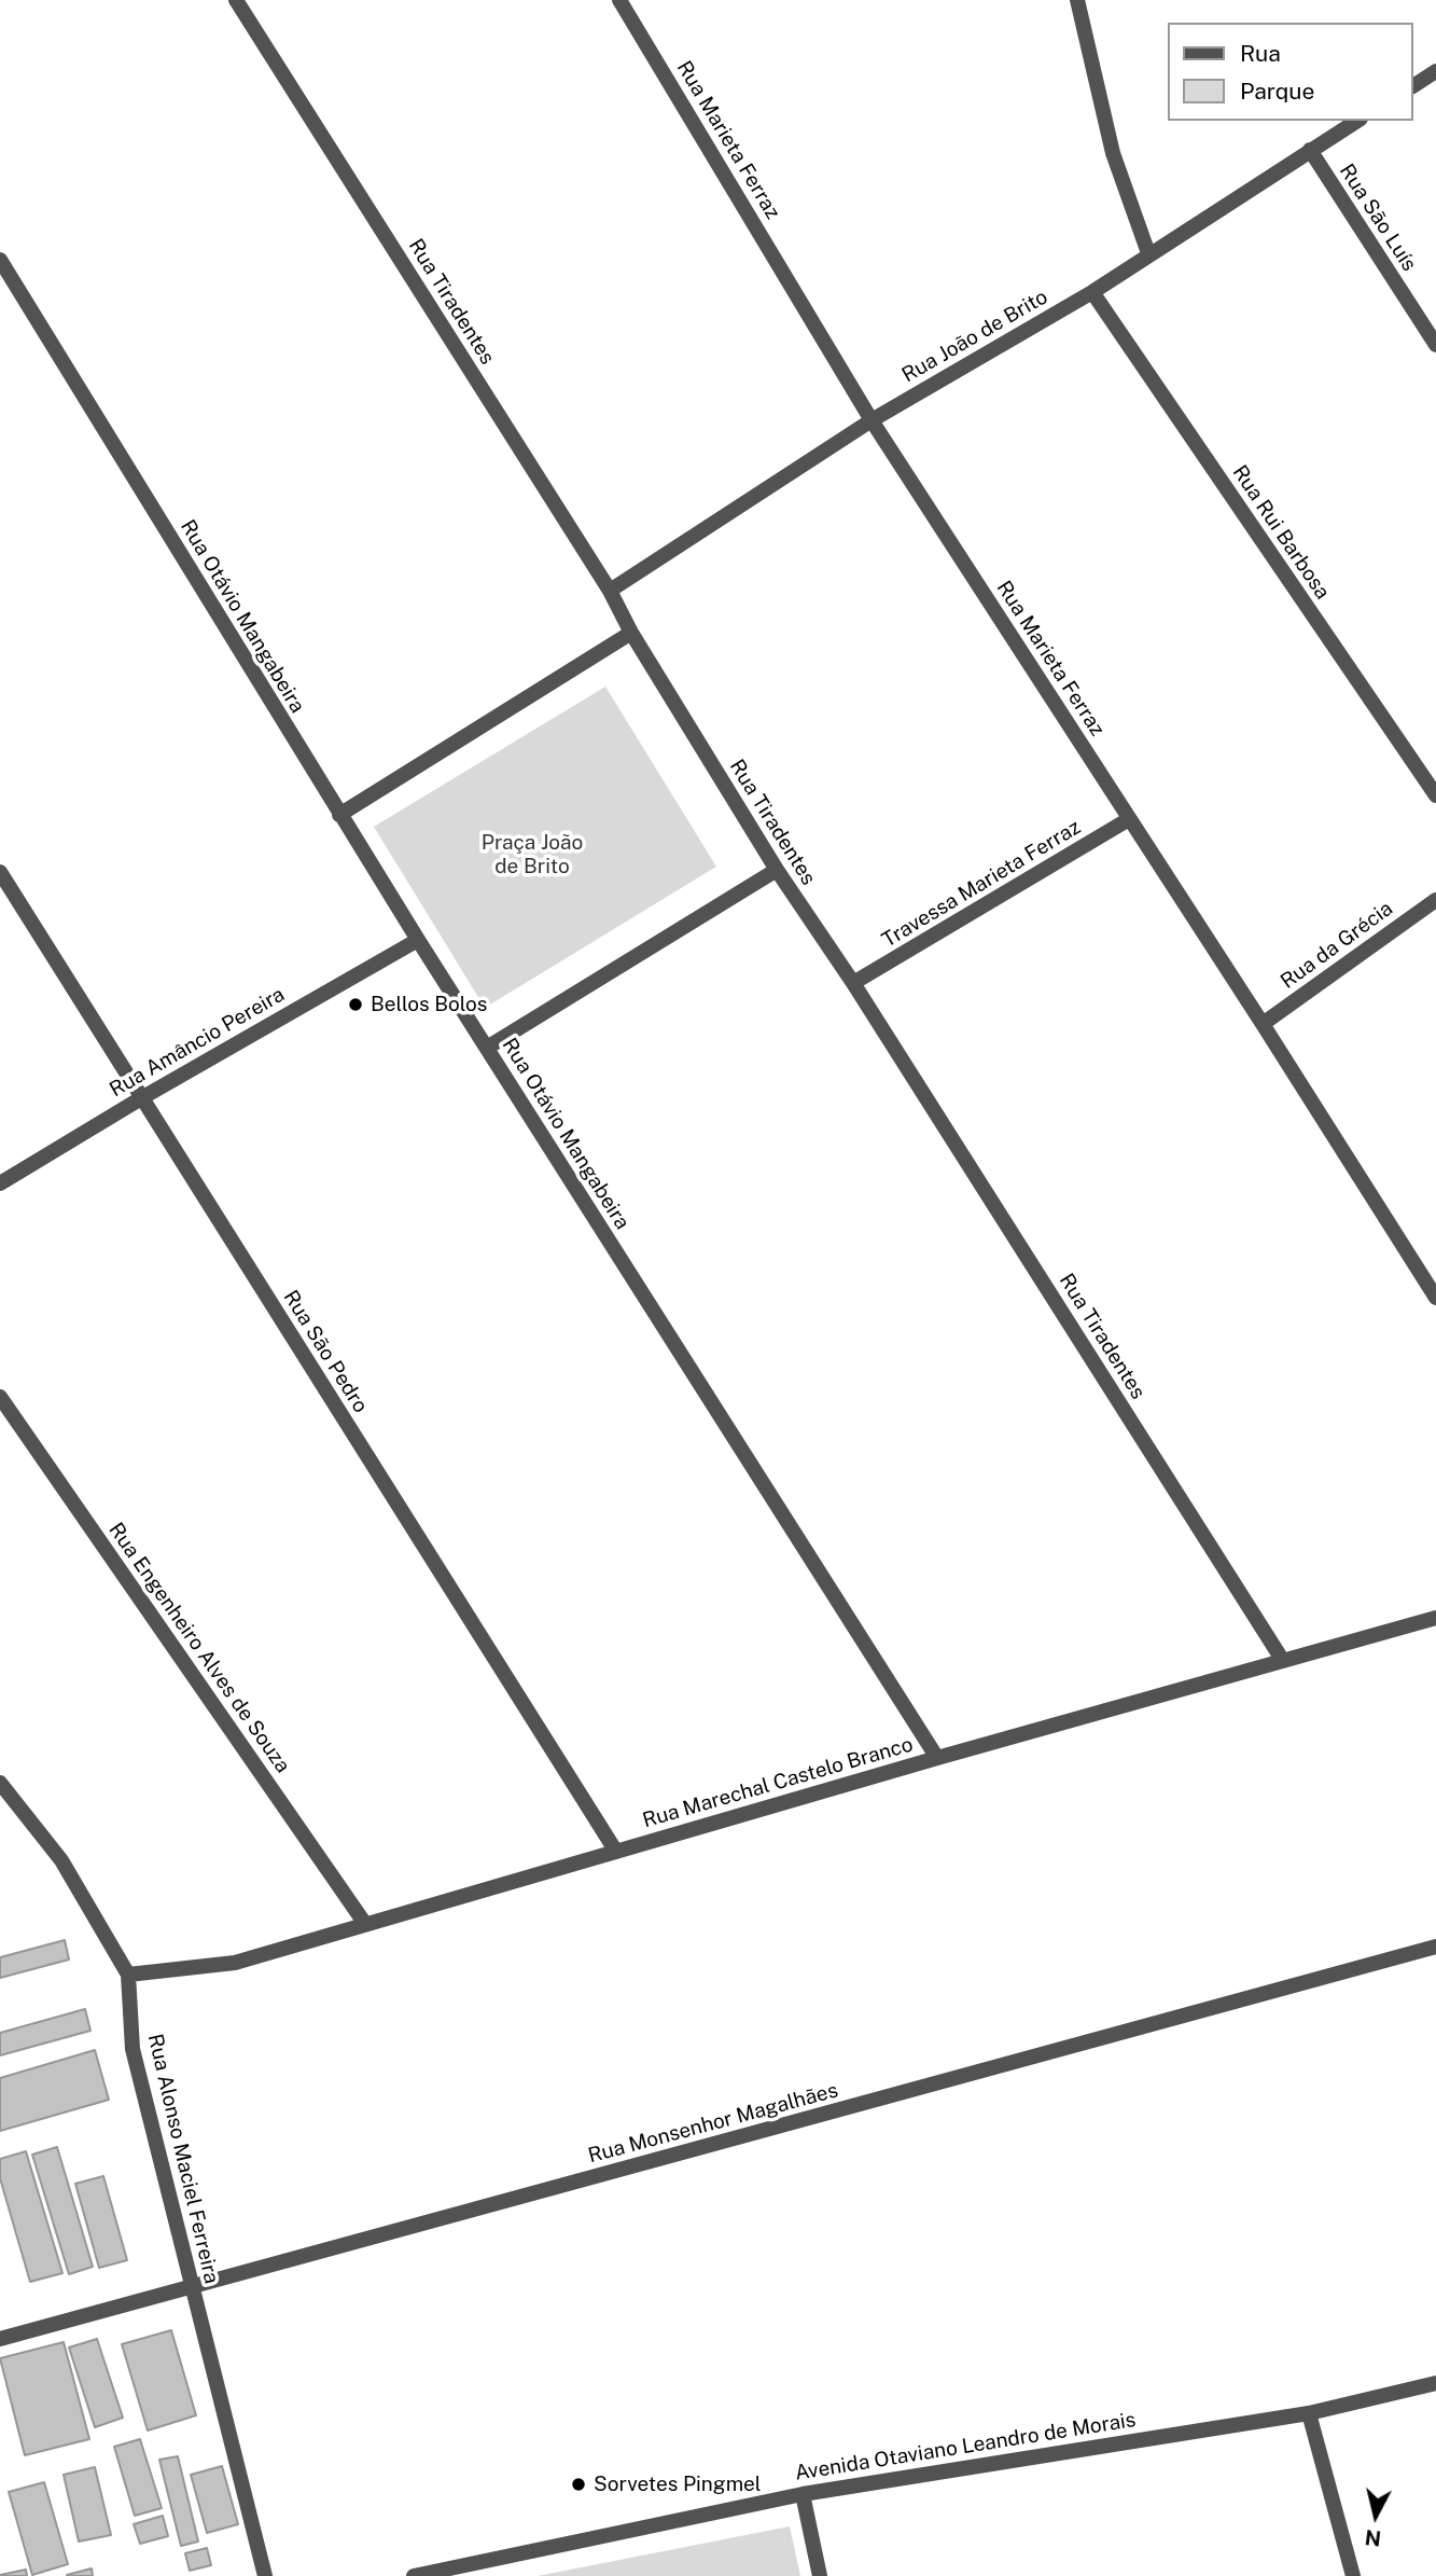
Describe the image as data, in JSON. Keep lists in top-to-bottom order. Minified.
{"streets":{"street":["Rua Marieta Ferraz","Rua São Luís","Rua Tiradentes","Rua João de Brito","Rua Rui Barbosa","Rua Otávio Mangabeira","Travessa Marieta Ferraz","Rua da Grécia","Rua Amâncio Pereira","Rua São Pedro","Rua Engenheiro Alves de Souza","Rua Marechal Castelo Branco","Rua Monsenhor Magalhães","Rua Alonso Maciel Ferreira","Avenida Otaviano Leandro de Morais"]},"crossings":[["Rua Marieta Ferraz","Rua João de Brito"],["Rua Marieta Ferraz","Travessa Marieta Ferraz"],["Rua Marieta Ferraz","Rua da Grécia"],["Rua São Luís","Rua João de Brito"],["Rua Tiradentes","Rua João de Brito"],["Rua Tiradentes","Travessa Marieta Ferraz"],["Rua Tiradentes","Rua Marechal Castelo Branco"],["Rua João de Brito","Rua Rui Barbosa"],["Rua Otávio Mangabeira","Rua Amâncio Pereira"],["Rua Otávio Mangabeira","Rua Marechal Castelo Branco"],["Rua Amâncio Pereira","Rua São Pedro"],["Rua São Pedro","Rua Marechal Castelo Branco"],["Rua Engenheiro Alves de Souza","Rua Marechal Castelo Branco"],["Rua Marechal Castelo Branco","Rua Alonso Maciel Ferreira"],["Rua Monsenhor Magalhães","Rua Alonso Maciel Ferreira"]],"parks":["Praça João de Brito"],"places":["Bellos Bolos","Sorvetes Pingmel"],"legend":["Rua","Parque"],"north":"bottom"}
